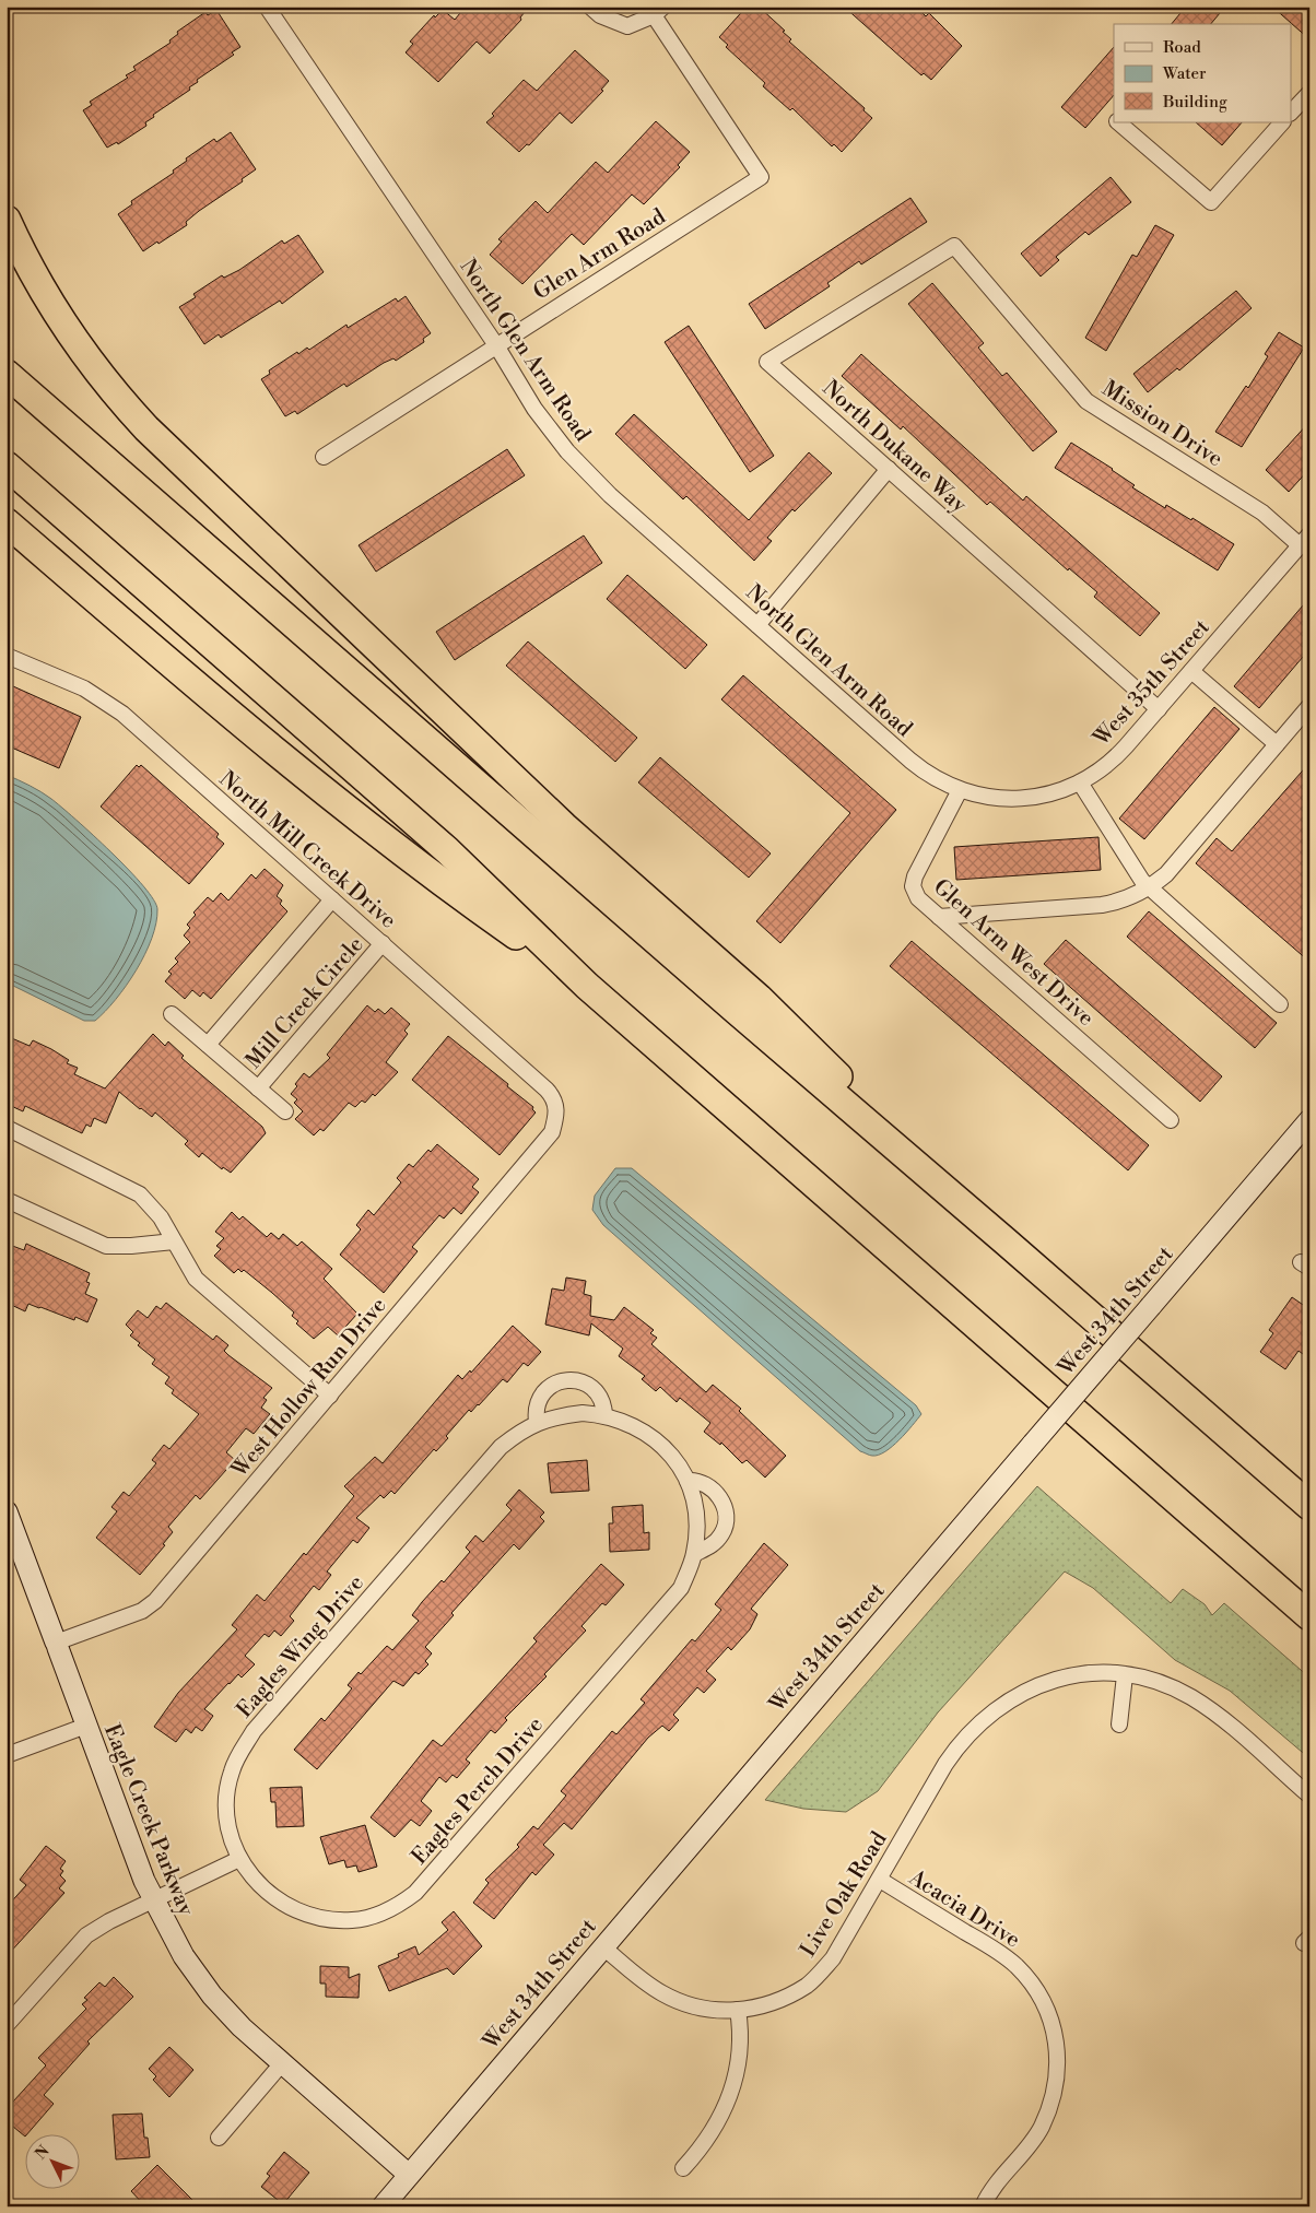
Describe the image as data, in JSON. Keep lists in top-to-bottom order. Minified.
{"streets":{"street":["Glen Arm Road","North Glen Arm Road","Mission Drive","North Dukane Way","West 35th Street","North Mill Creek Drive","Glen Arm West Drive","Mill Creek Circle","West 34th Street","West Hollow Run Drive","Eagles Wing Drive","Eagles Perch Drive","Eagle Creek Parkway","Live Oak Road","Acacia Drive"]},"crossings":[["Glen Arm Road","North Glen Arm Road"],["North Glen Arm Road","West 35th Street"],["North Glen Arm Road","Glen Arm West Drive"],["Mission Drive","North Dukane Way"],["Mission Drive","West 35th Street"],["North Dukane Way","West 35th Street"],["West 35th Street","Glen Arm West Drive"],["North Mill Creek Drive","Mill Creek Circle"],["North Mill Creek Drive","West Hollow Run Drive"],["West 34th Street","Eagle Creek Parkway"],["West 34th Street","Live Oak Road"],["West Hollow Run Drive","Eagle Creek Parkway"],["Eagles Wing Drive","Eagles Perch Drive"],["Live Oak Road","Acacia Drive"]],"legend":["Road","Water","Building"],"north":"top left"}
